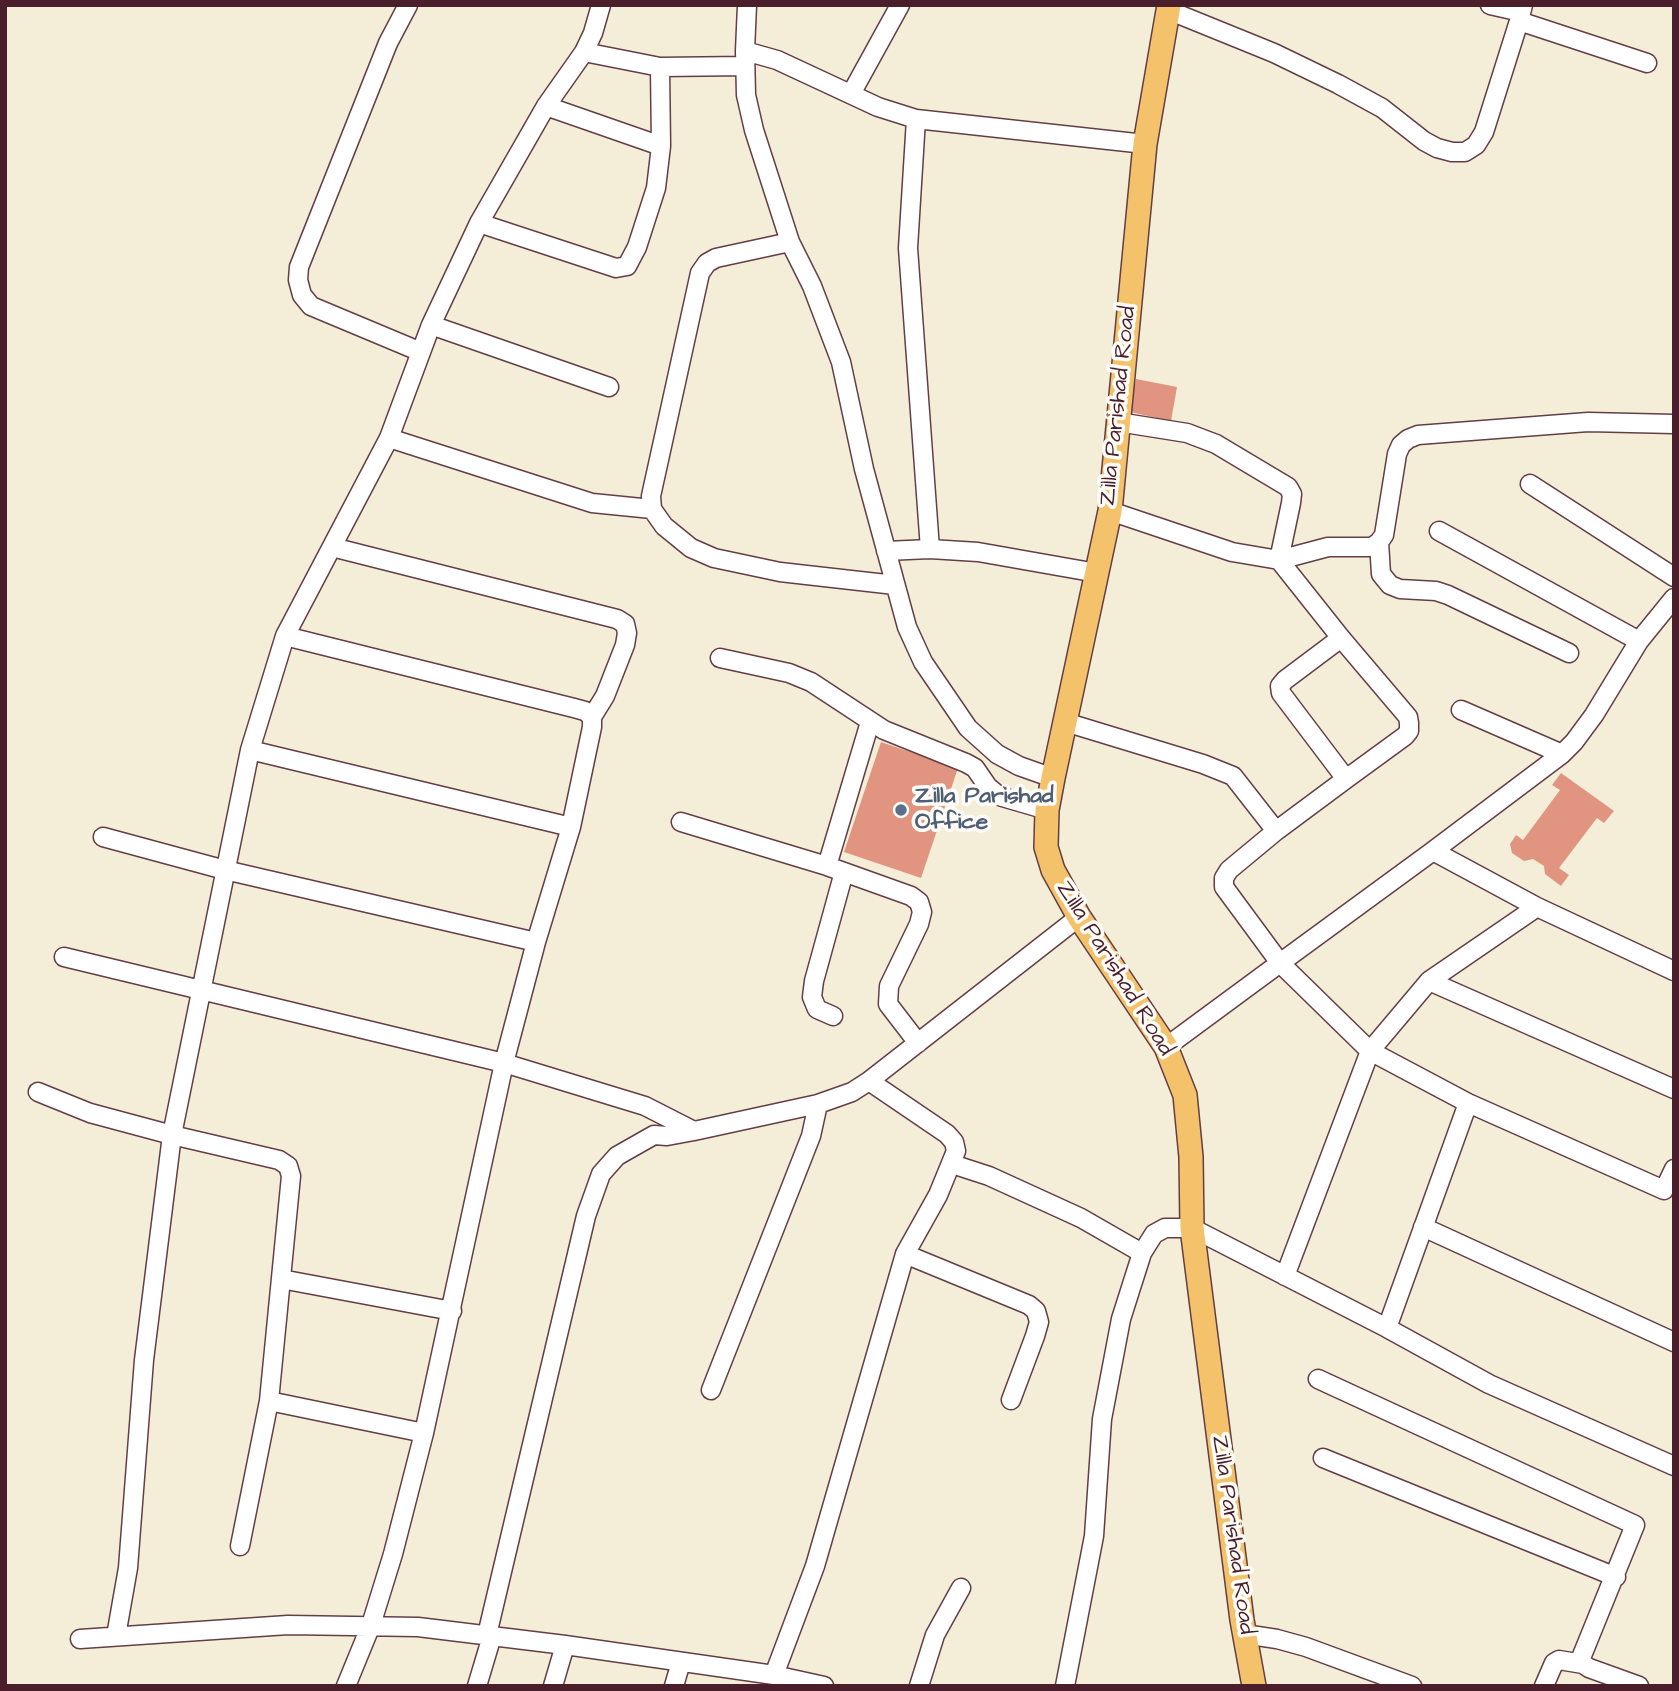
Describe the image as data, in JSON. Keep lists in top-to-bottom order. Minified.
{"streets":{"main road":["Zilla Parishad Road"]},"places":["Zilla Parishad Office"]}
